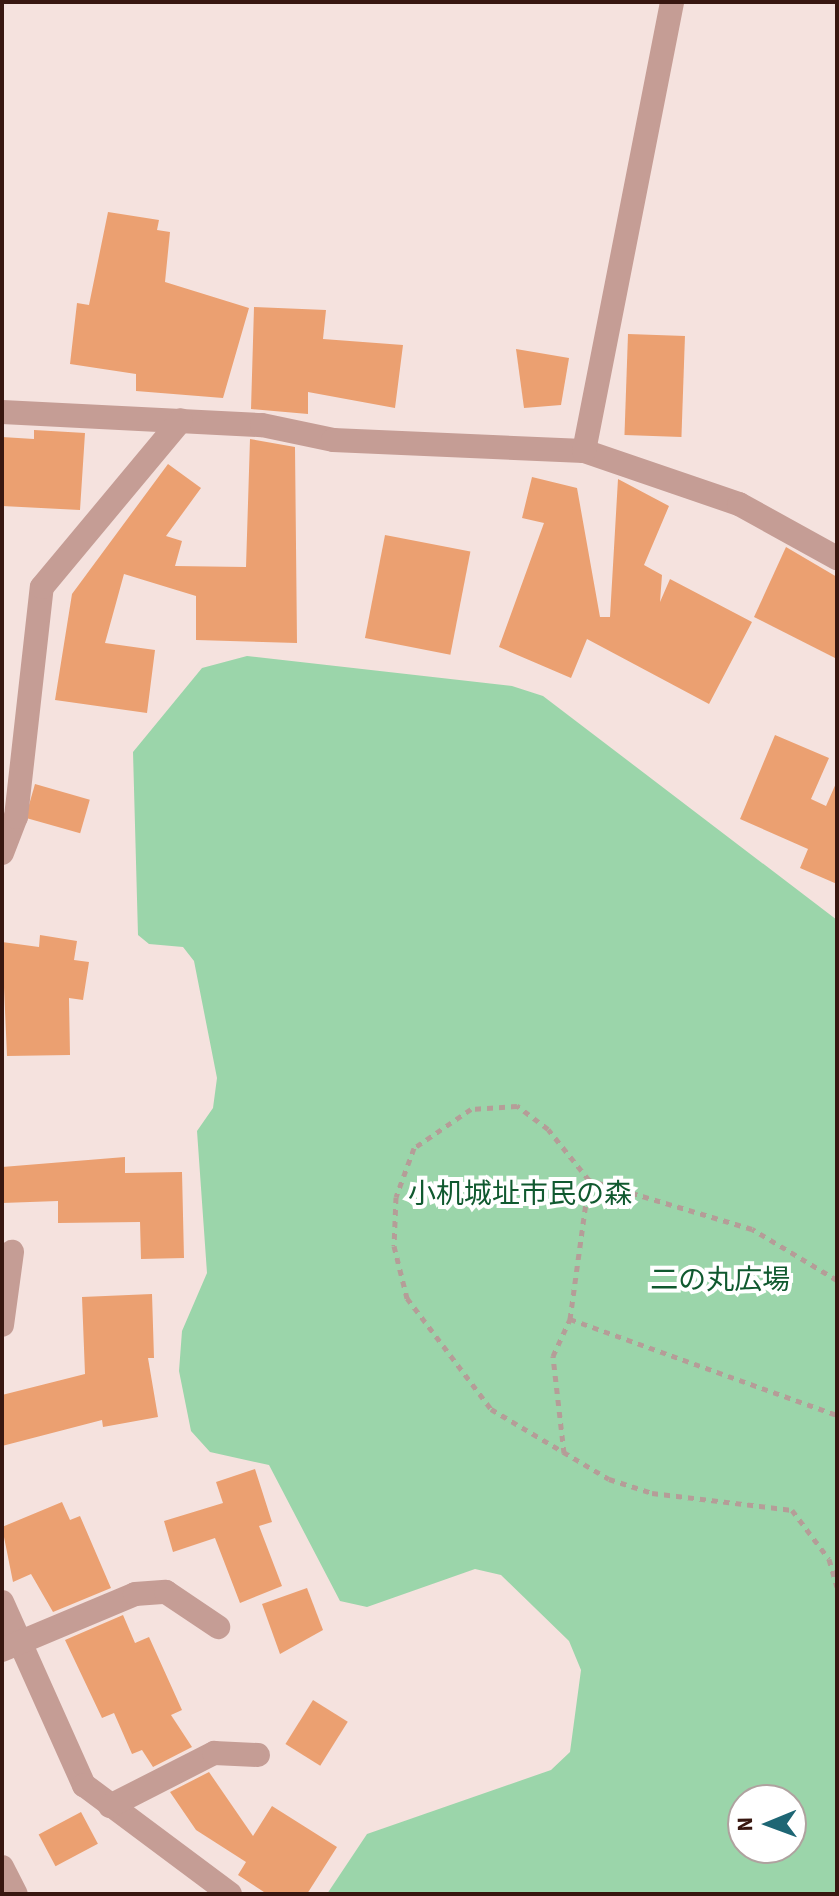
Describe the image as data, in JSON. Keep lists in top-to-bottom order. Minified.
{"parks":["小机城址市民の森","二の丸広場"],"north":"left"}
